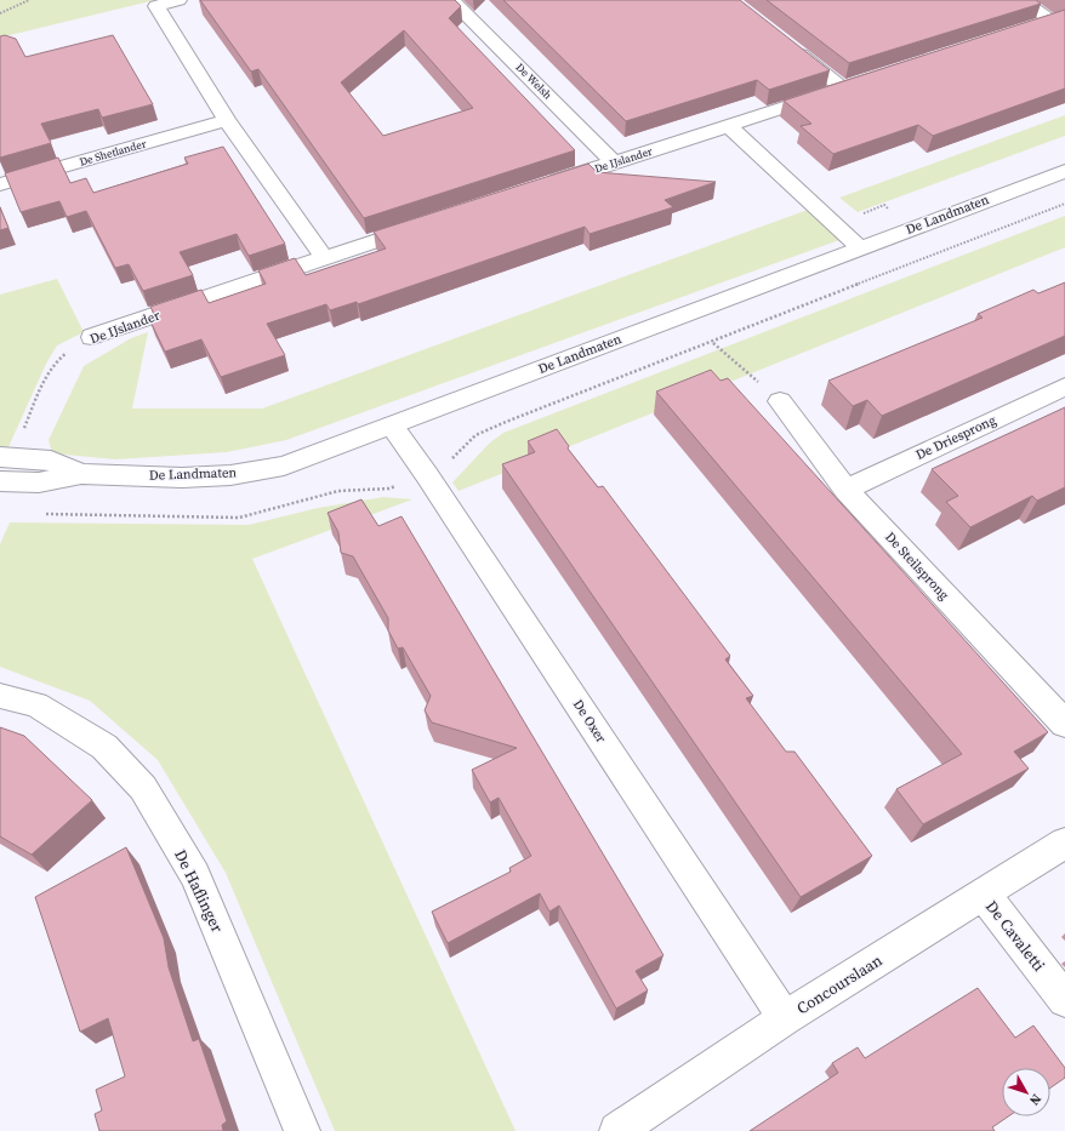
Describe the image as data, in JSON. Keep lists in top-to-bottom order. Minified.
{"streets":{"street":["De Welsh","De Shetlander","De IJslander","De Landmaten","De Driesprong","De Steilsprong","De Oxer","De Haflinger","De Cavaletti","Concourslaan"]},"crossings":[["De Welsh","De IJslander"],["De IJslander","De Landmaten"],["De Landmaten","De Oxer"],["De Driesprong","De Steilsprong"],["De Oxer","Concourslaan"],["De Cavaletti","Concourslaan"]],"north":"bottom right"}
